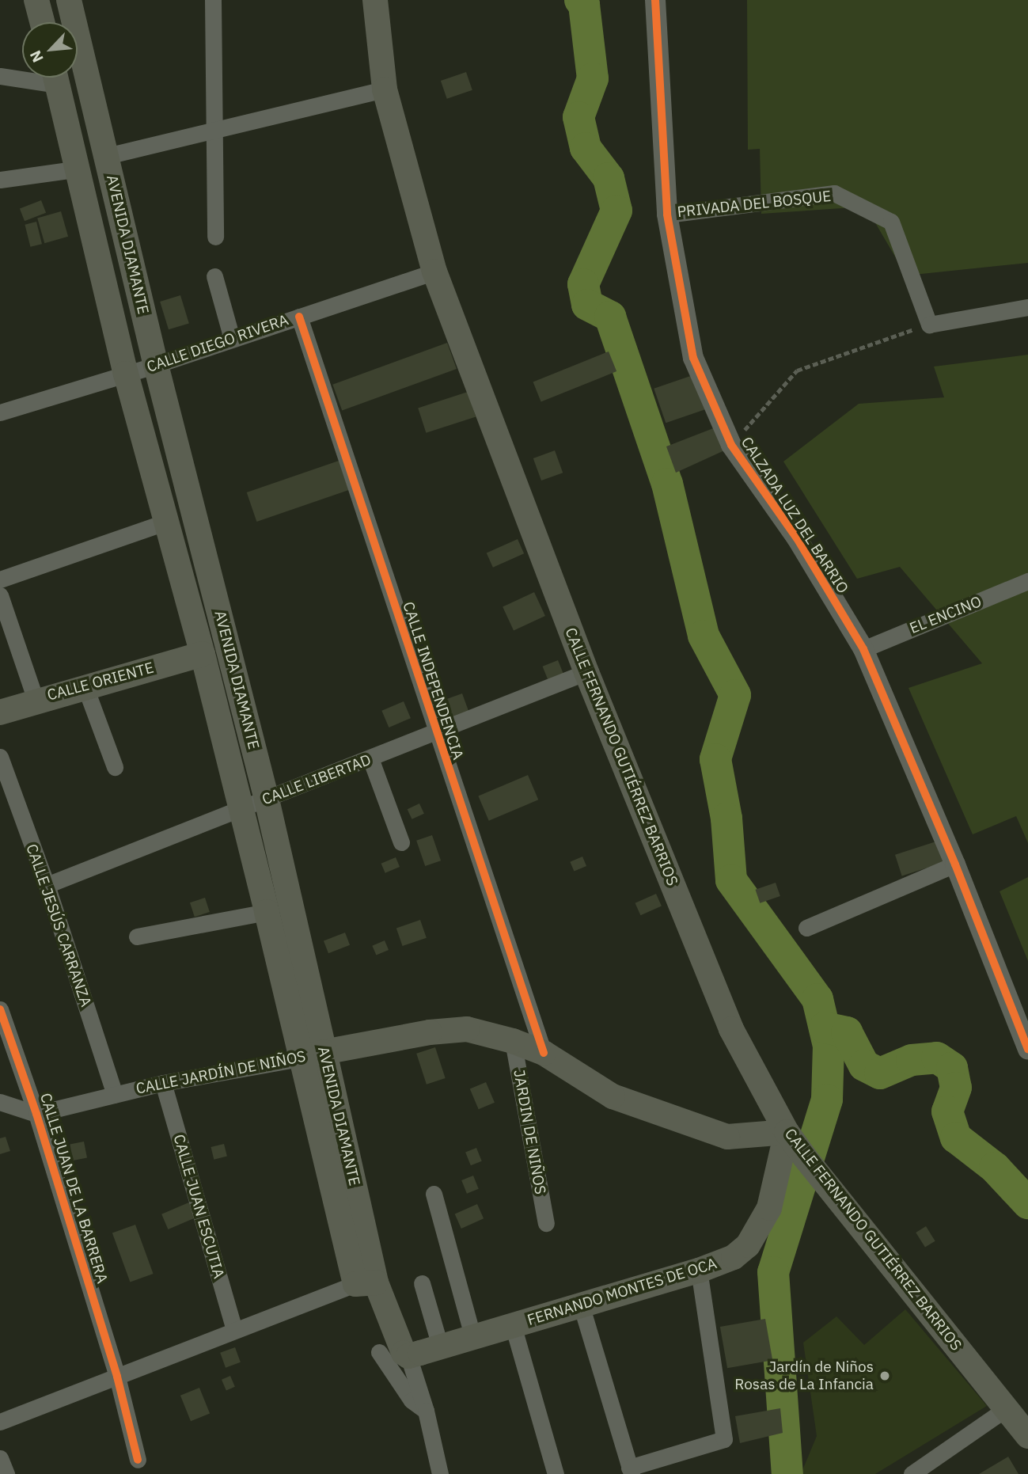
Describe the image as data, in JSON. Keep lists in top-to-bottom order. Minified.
{"streets":{"main road":["AVENIDA DIAMANTE","CALLE ORIENTE","CALLE FERNANDO GUTIÉRREZ BARRIOS","CALLE JARDÍN DE NIÑOS","FERNANDO MONTES DE OCA"],"street":["PRIVADA DEL BOSQUE","CALLE DIEGO RIVERA","CALZADA LUZ DEL BARRIO","EL ENCINO","CALLE INDEPENDENCIA","CALLE LIBERTAD","CALLE JESÚS CARRANZA","JARDIN DE NIÑOS","CALLE JUAN DE LA BARRERA","CALLE JUAN ESCUTIA"]},"crossings":[["PRIVADA DEL BOSQUE","CALZADA LUZ DEL BARRIO"],["AVENIDA DIAMANTE","CALLE DIEGO RIVERA"],["AVENIDA DIAMANTE","CALLE ORIENTE"],["AVENIDA DIAMANTE","CALLE LIBERTAD"],["AVENIDA DIAMANTE","CALLE JARDÍN DE NIÑOS"],["AVENIDA DIAMANTE","FERNANDO MONTES DE OCA"],["CALLE DIEGO RIVERA","CALLE INDEPENDENCIA"],["CALLE DIEGO RIVERA","CALLE FERNANDO GUTIÉRREZ BARRIOS"],["CALZADA LUZ DEL BARRIO","EL ENCINO"],["CALLE INDEPENDENCIA","CALLE LIBERTAD"],["CALLE INDEPENDENCIA","CALLE JARDÍN DE NIÑOS"],["CALLE FERNANDO GUTIÉRREZ BARRIOS","CALLE LIBERTAD"],["CALLE FERNANDO GUTIÉRREZ BARRIOS","CALLE JARDÍN DE NIÑOS"],["CALLE FERNANDO GUTIÉRREZ BARRIOS","FERNANDO MONTES DE OCA"],["CALLE LIBERTAD","CALLE JESÚS CARRANZA"],["CALLE JESÚS CARRANZA","CALLE JARDÍN DE NIÑOS"],["CALLE JARDÍN DE NIÑOS","JARDIN DE NIÑOS"],["CALLE JARDÍN DE NIÑOS","CALLE JUAN DE LA BARRERA"],["CALLE JARDÍN DE NIÑOS","CALLE JUAN ESCUTIA"],["CALLE JARDÍN DE NIÑOS","FERNANDO MONTES DE OCA"]],"places":["Jardín de Niños Rosas de La Infancia"],"north":"bottom left"}
